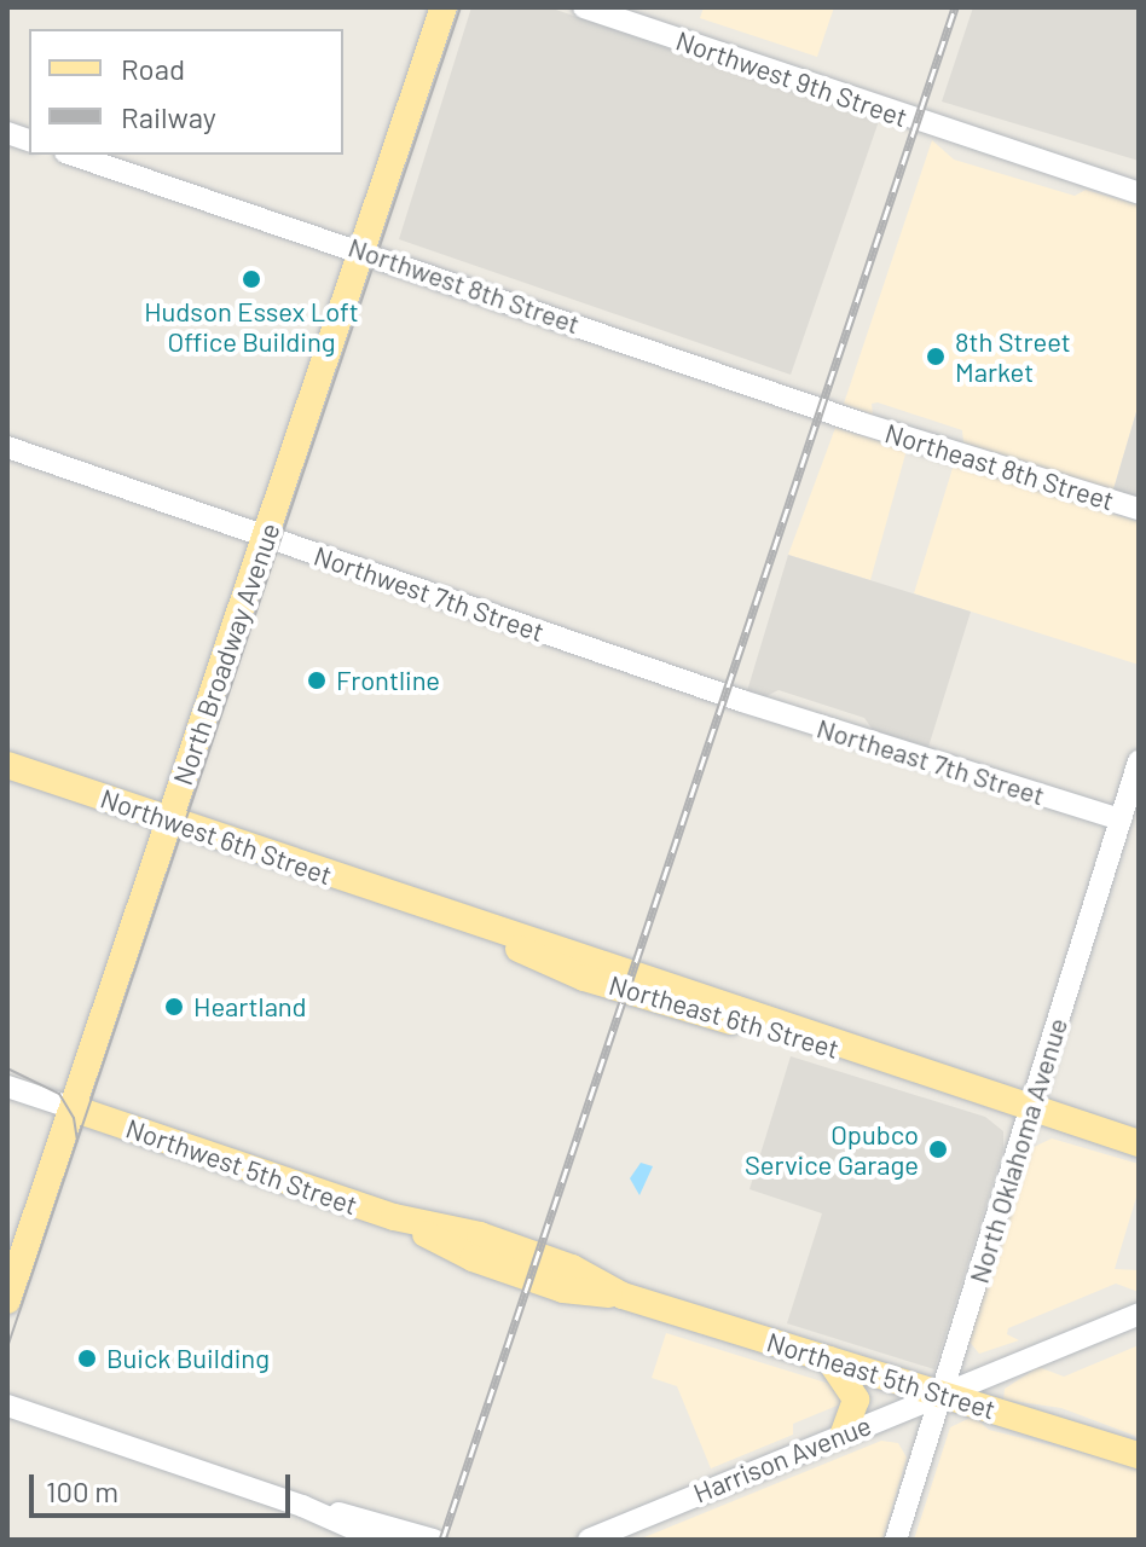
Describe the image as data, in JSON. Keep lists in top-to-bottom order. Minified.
{"streets":{"main road":["North Broadway Avenue","Northwest 6th Street","Northeast 6th Street","Northwest 5th Street","Northeast 5th Street"],"street":["Northwest 9th Street","Northwest 8th Street","Northeast 8th Street","Northwest 7th Street","Northeast 7th Street","North Oklahoma Avenue","Harrison Avenue"]},"crossings":[["Northwest 8th Street","Northeast 8th Street"],["Northwest 8th Street","North Broadway Avenue"],["Northwest 7th Street","North Broadway Avenue"],["Northwest 7th Street","Northeast 7th Street"],["North Broadway Avenue","Northwest 6th Street"],["North Broadway Avenue","Northwest 5th Street"],["Northeast 7th Street","North Oklahoma Avenue"],["Northwest 6th Street","Northeast 6th Street"],["Northeast 6th Street","North Oklahoma Avenue"],["North Oklahoma Avenue","Northeast 5th Street"],["North Oklahoma Avenue","Harrison Avenue"],["Northwest 5th Street","Northeast 5th Street"],["Northeast 5th Street","Harrison Avenue"]],"places":["Hudson Essex Loft Office Building","8th Street Market","Frontline","Heartland","Opubco Service Garage","Buick Building"],"legend":["Road","Railway"],"scale_bar":"100 m"}
